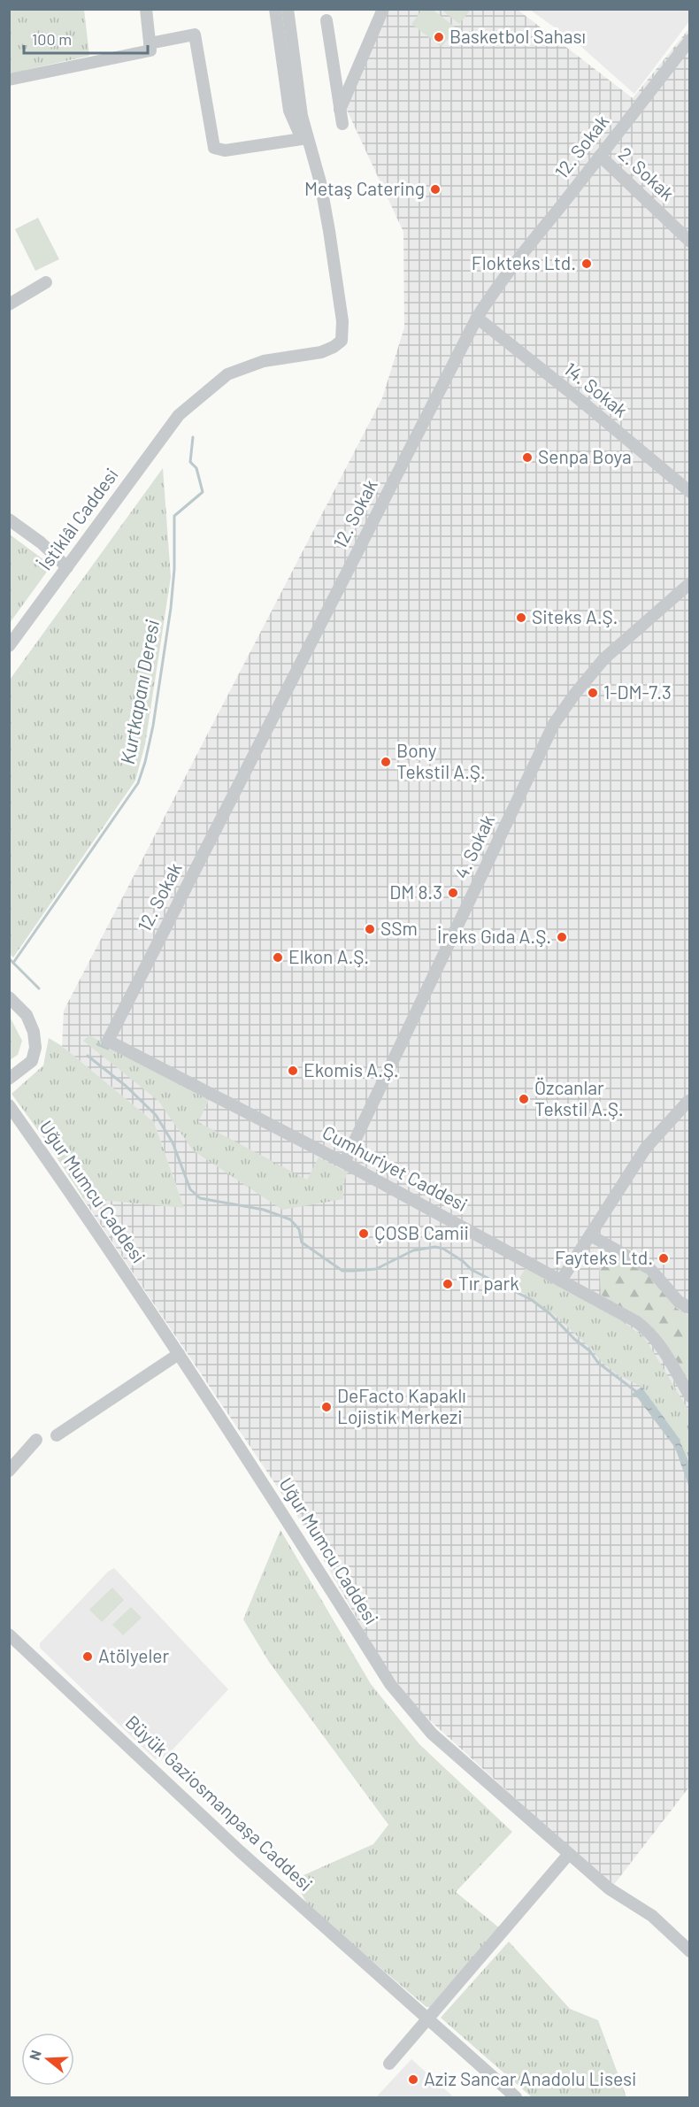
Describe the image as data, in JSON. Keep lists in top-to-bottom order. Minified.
{"streets":{"street":["12. Sokak","2. Sokak","14. Sokak","İstiklâl Caddesi","4. Sokak","Cumhuriyet Caddesi","Uğur Mumcu Caddesi","Büyük Gaziosmanpaşa Caddesi"]},"crossings":[["12. Sokak","2. Sokak"],["12. Sokak","14. Sokak"],["12. Sokak","Cumhuriyet Caddesi"],["4. Sokak","Cumhuriyet Caddesi"]],"water":["Kurtkapanı Deresi"],"places":["Basketbol Sahası","Metaş Catering","Flokteks Ltd.","Senpa Boya","Siteks A.Ş.","1-DM-7.3","Bony Tekstil A.Ş.","DM 8.3","SSm","İreks Gıda A.Ş.","Elkon A.Ş.","Ekomis A.Ş.","Özcanlar Tekstil A.Ş.","ÇOSB Camii","Fayteks Ltd.","Tır park","DeFacto Kapaklı Lojistik Merkezi","Atölyeler","Aziz Sancar Anadolu Lisesi"],"scale_bar":"100 m","north":"left"}
